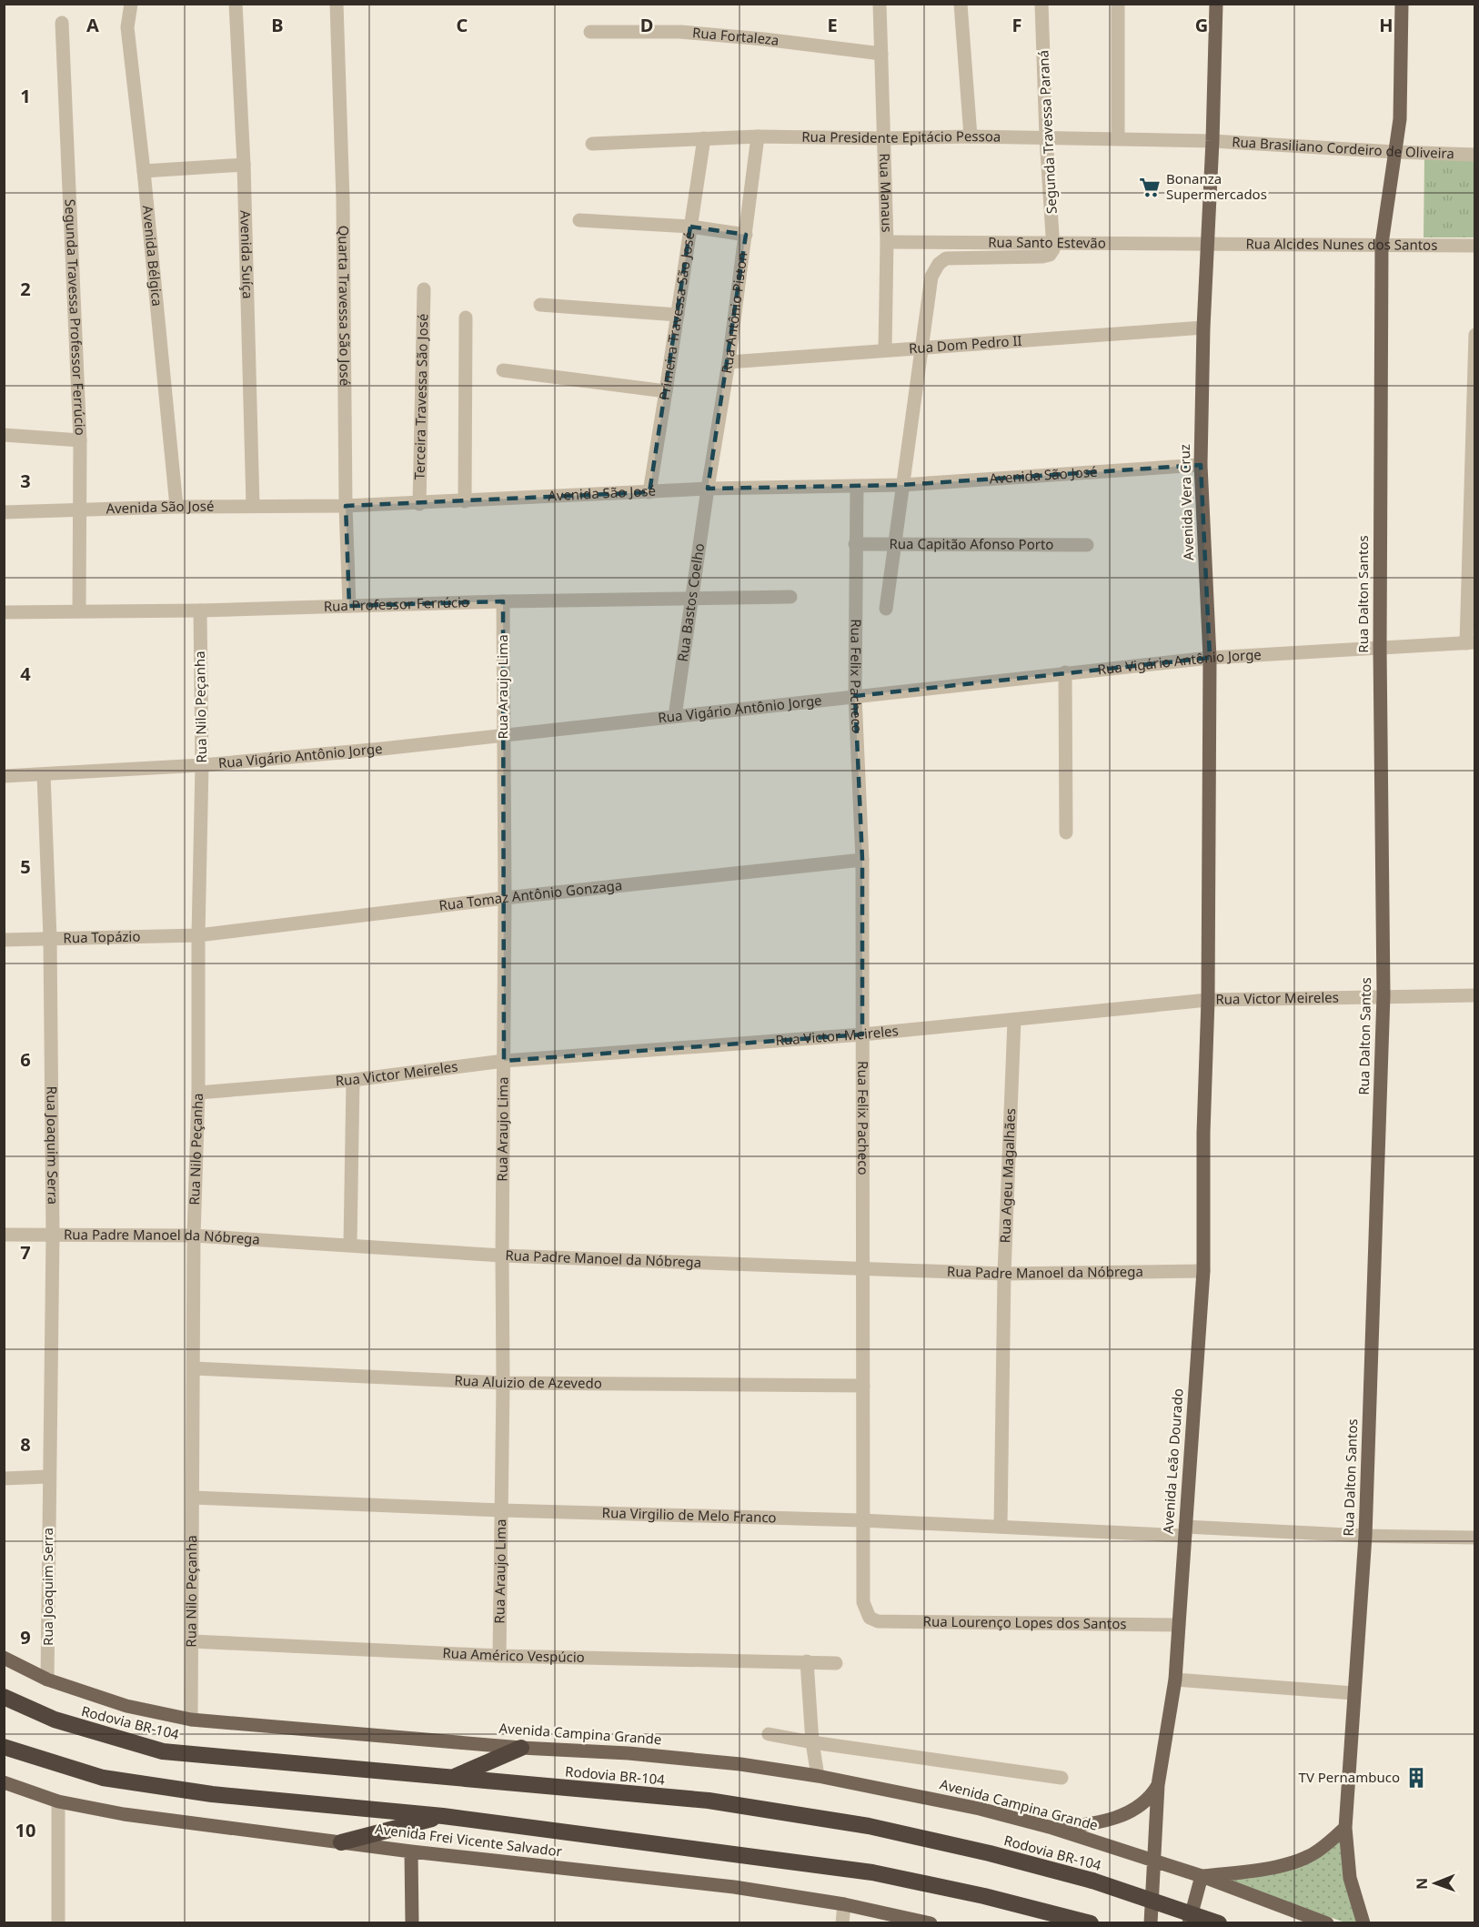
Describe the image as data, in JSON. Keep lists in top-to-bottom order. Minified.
{"streets":{"highway":["Rodovia BR-104"],"main road":["Avenida Vera Cruz","Rua Dalton Santos","Avenida Leão Dourado","Avenida Campina Grande","Avenida Frei Vicente Salvador"],"street":["Rua Fortaleza","Segunda Travessa Paraná","Rua Presidente Epitácio Pessoa","Rua Brasiliano Cordeiro de Oliveira","Rua Manaus","Rua Santo Estevão","Rua Alcides Nunes dos Santos","Avenida Suíça","Avenida Bélgica","Quarta Travessa São José","Rua Antônio Piston","Primeira Travessa São José","Segunda Travessa Professor Ferrúcio","Rua Dom Pedro II","Terceira Travessa São José","Avenida São José","Rua Capitão Afonso Porto","Rua Bastos Coelho","Rua Professor Ferrúcio","Rua Vigário Antônio Jorge","Rua Felix Pacheco","Rua Araujo Lima","Rua Nilo Peçanha","Rua Tomaz Antônio Gonzaga","Rua Topázio","Rua Victor Meireles","Rua Joaquim Serra","Rua Ageu Magalhães","Rua Padre Manoel da Nóbrega","Rua Aluizio de Azevedo","Rua Virgilio de Melo Franco","Rua Lourenço Lopes dos Santos","Rua Américo Vespúcio"]},"crossings":[["Rua Fortaleza","Rua Manaus"],["Segunda Travessa Paraná","Rua Presidente Epitácio Pessoa"],["Segunda Travessa Paraná","Rua Santo Estevão"],["Rua Presidente Epitácio Pessoa","Rua Brasiliano Cordeiro de Oliveira"],["Rua Presidente Epitácio Pessoa","Rua Manaus"],["Rua Presidente Epitácio Pessoa","Rua Antônio Piston"],["Rua Presidente Epitácio Pessoa","Primeira Travessa São José"],["Rua Presidente Epitácio Pessoa","Avenida Vera Cruz"],["Rua Brasiliano Cordeiro de Oliveira","Avenida Vera Cruz"],["Rua Brasiliano Cordeiro de Oliveira","Rua Dalton Santos"],["Rua Manaus","Rua Santo Estevão"],["Rua Manaus","Rua Dom Pedro II"],["Rua Santo Estevão","Rua Alcides Nunes dos Santos"],["Rua Santo Estevão","Avenida Vera Cruz"],["Rua Alcides Nunes dos Santos","Avenida Vera Cruz"],["Rua Alcides Nunes dos Santos","Rua Dalton Santos"],["Avenida Suíça","Avenida São José"],["Avenida Bélgica","Avenida São José"],["Quarta Travessa São José","Avenida São José"],["Quarta Travessa São José","Rua Professor Ferrúcio"],["Rua Antônio Piston","Rua Dom Pedro II"],["Rua Antônio Piston","Avenida São José"],["Rua Antônio Piston","Rua Bastos Coelho"],["Primeira Travessa São José","Avenida São José"],["Segunda Travessa Professor Ferrúcio","Avenida São José"],["Segunda Travessa Professor Ferrúcio","Rua Professor Ferrúcio"],["Rua Dom Pedro II","Avenida Vera Cruz"],["Terceira Travessa São José","Avenida São José"],["Avenida São José","Avenida Vera Cruz"],["Avenida São José","Rua Bastos Coelho"],["Avenida São José","Rua Felix Pacheco"],["Avenida Vera Cruz","Rua Vigário Antônio Jorge"],["Avenida Vera Cruz","Rua Victor Meireles"],["Avenida Vera Cruz","Avenida Leão Dourado"],["Rua Capitão Afonso Porto","Rua Felix Pacheco"],["Rua Dalton Santos","Rua Vigário Antônio Jorge"],["Rua Dalton Santos","Rua Victor Meireles"],["Rua Dalton Santos","Rua Virgilio de Melo Franco"],["Rua Bastos Coelho","Rua Professor Ferrúcio"],["Rua Bastos Coelho","Rua Vigário Antônio Jorge"],["Rua Professor Ferrúcio","Rua Araujo Lima"],["Rua Professor Ferrúcio","Rua Nilo Peçanha"],["Rua Vigário Antônio Jorge","Rua Felix Pacheco"],["Rua Vigário Antônio Jorge","Rua Araujo Lima"],["Rua Vigário Antônio Jorge","Rua Nilo Peçanha"],["Rua Vigário Antônio Jorge","Rua Joaquim Serra"],["Rua Felix Pacheco","Rua Tomaz Antônio Gonzaga"],["Rua Felix Pacheco","Rua Victor Meireles"],["Rua Felix Pacheco","Rua Padre Manoel da Nóbrega"],["Rua Felix Pacheco","Rua Aluizio de Azevedo"],["Rua Felix Pacheco","Rua Virgilio de Melo Franco"],["Rua Felix Pacheco","Rua Lourenço Lopes dos Santos"],["Rua Araujo Lima","Rua Tomaz Antônio Gonzaga"],["Rua Araujo Lima","Rua Victor Meireles"],["Rua Araujo Lima","Rua Padre Manoel da Nóbrega"],["Rua Araujo Lima","Rua Aluizio de Azevedo"],["Rua Araujo Lima","Rua Virgilio de Melo Franco"],["Rua Araujo Lima","Rua Américo Vespúcio"],["Rua Nilo Peçanha","Rua Tomaz Antônio Gonzaga"],["Rua Nilo Peçanha","Rua Topázio"],["Rua Nilo Peçanha","Rua Victor Meireles"],["Rua Nilo Peçanha","Rua Padre Manoel da Nóbrega"],["Rua Nilo Peçanha","Rua Aluizio de Azevedo"],["Rua Nilo Peçanha","Rua Virgilio de Melo Franco"],["Rua Nilo Peçanha","Rua Américo Vespúcio"],["Rua Nilo Peçanha","Avenida Campina Grande"],["Rua Tomaz Antônio Gonzaga","Rua Topázio"],["Rua Topázio","Rua Joaquim Serra"],["Rua Victor Meireles","Rua Ageu Magalhães"],["Rua Victor Meireles","Avenida Leão Dourado"],["Rua Joaquim Serra","Rua Padre Manoel da Nóbrega"],["Rua Joaquim Serra","Avenida Campina Grande"],["Rua Ageu Magalhães","Rua Padre Manoel da Nóbrega"],["Rua Ageu Magalhães","Rua Virgilio de Melo Franco"],["Rua Padre Manoel da Nóbrega","Avenida Leão Dourado"],["Avenida Leão Dourado","Rua Virgilio de Melo Franco"],["Avenida Leão Dourado","Rua Lourenço Lopes dos Santos"],["Avenida Leão Dourado","Avenida Campina Grande"]],"places":{"supermarket":["Bonanza Supermercados"],"building":["TV Pernambuco"]},"north":"left","grid":{"columns":["A","B","C","D","E","F","G","H"],"rows":["1","2","3","4","5","6","7","8","9","10"]}}
